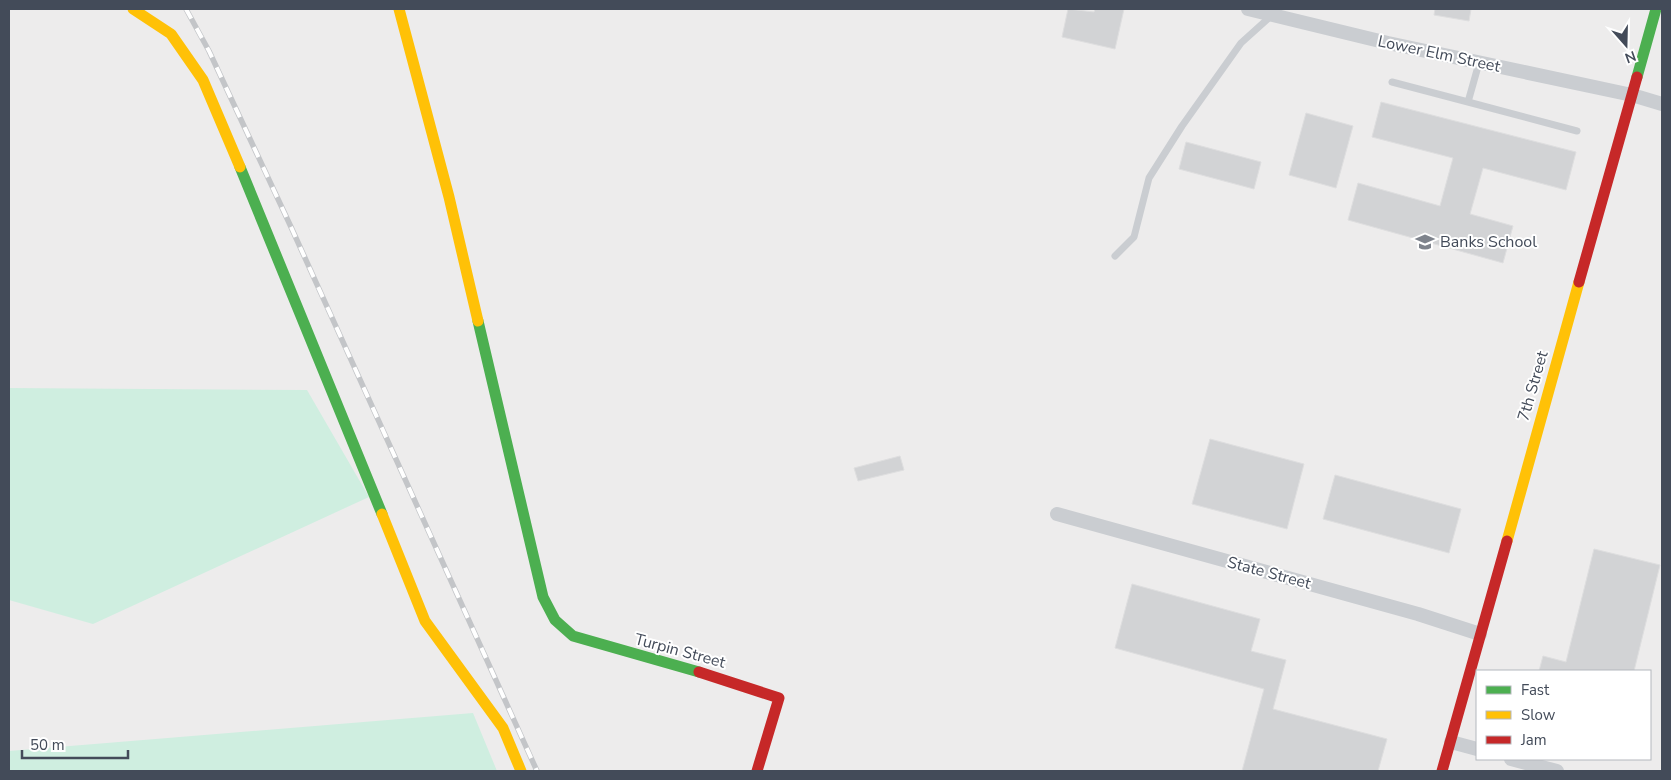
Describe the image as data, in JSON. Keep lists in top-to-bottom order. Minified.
{"streets":{"street":["Lower Elm Street","7th Street","State Street","Turpin Street"]},"crossings":[["Lower Elm Street","7th Street"],["7th Street","State Street"]],"places":{"school or university":["Banks School"]},"legend":["Fast","Slow","Jam"],"scale_bar":"50 m","north":"bottom"}
